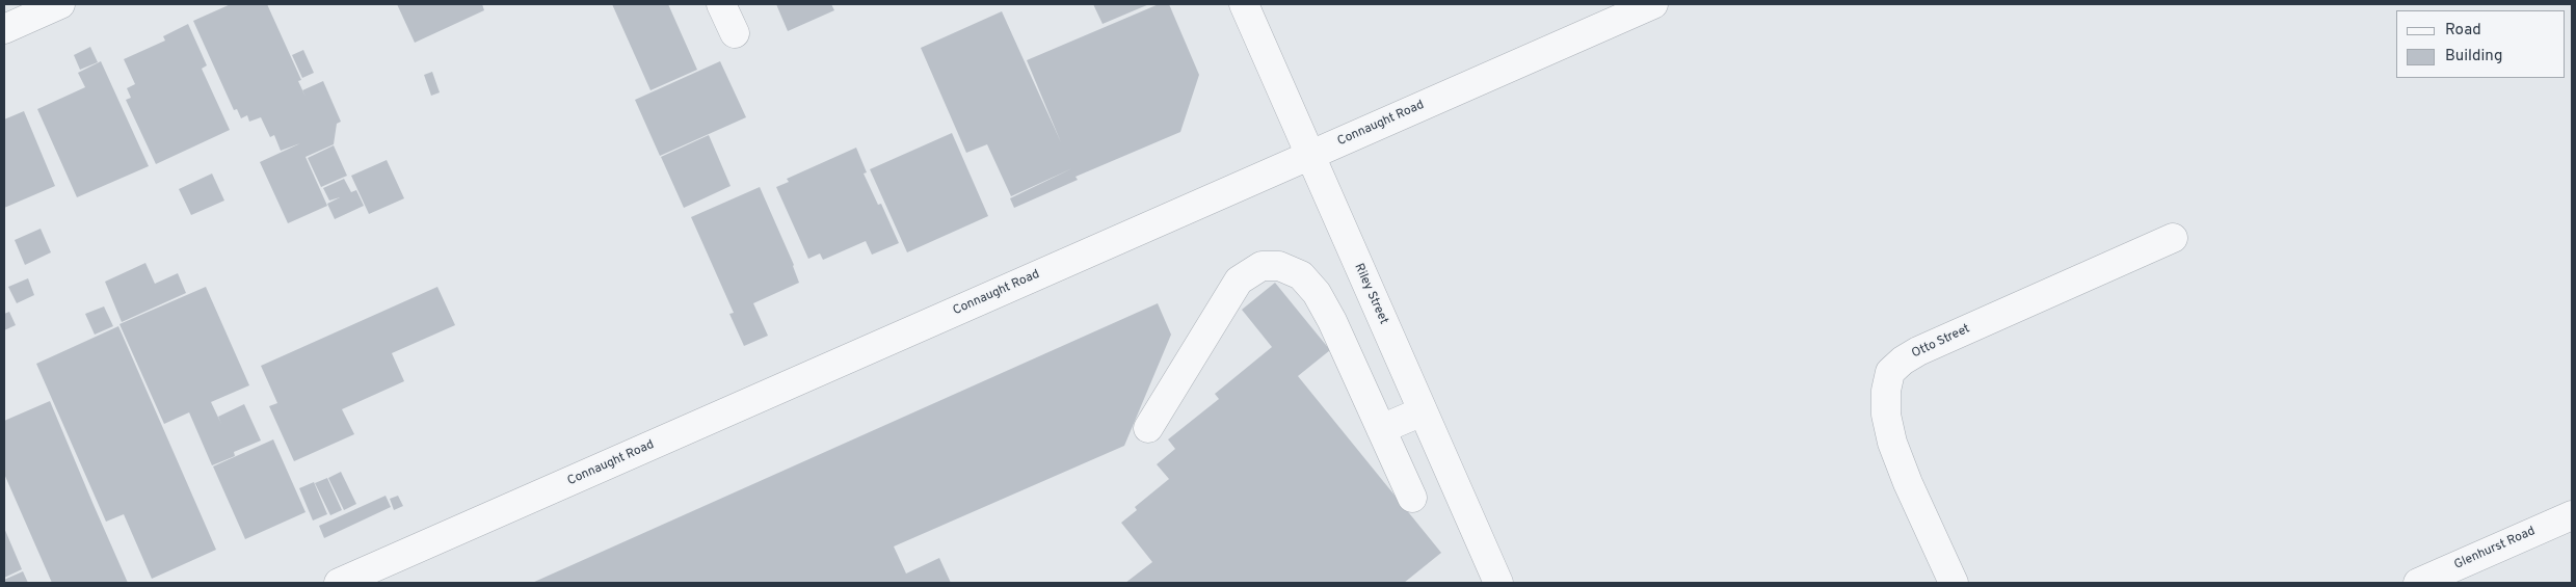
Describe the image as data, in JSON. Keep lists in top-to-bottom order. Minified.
{"streets":{"street":["Connaught Road","Riley Street","Otto Street","Glenhurst Road"]},"crossings":[["Connaught Road","Riley Street"]],"legend":["Road","Building"]}
